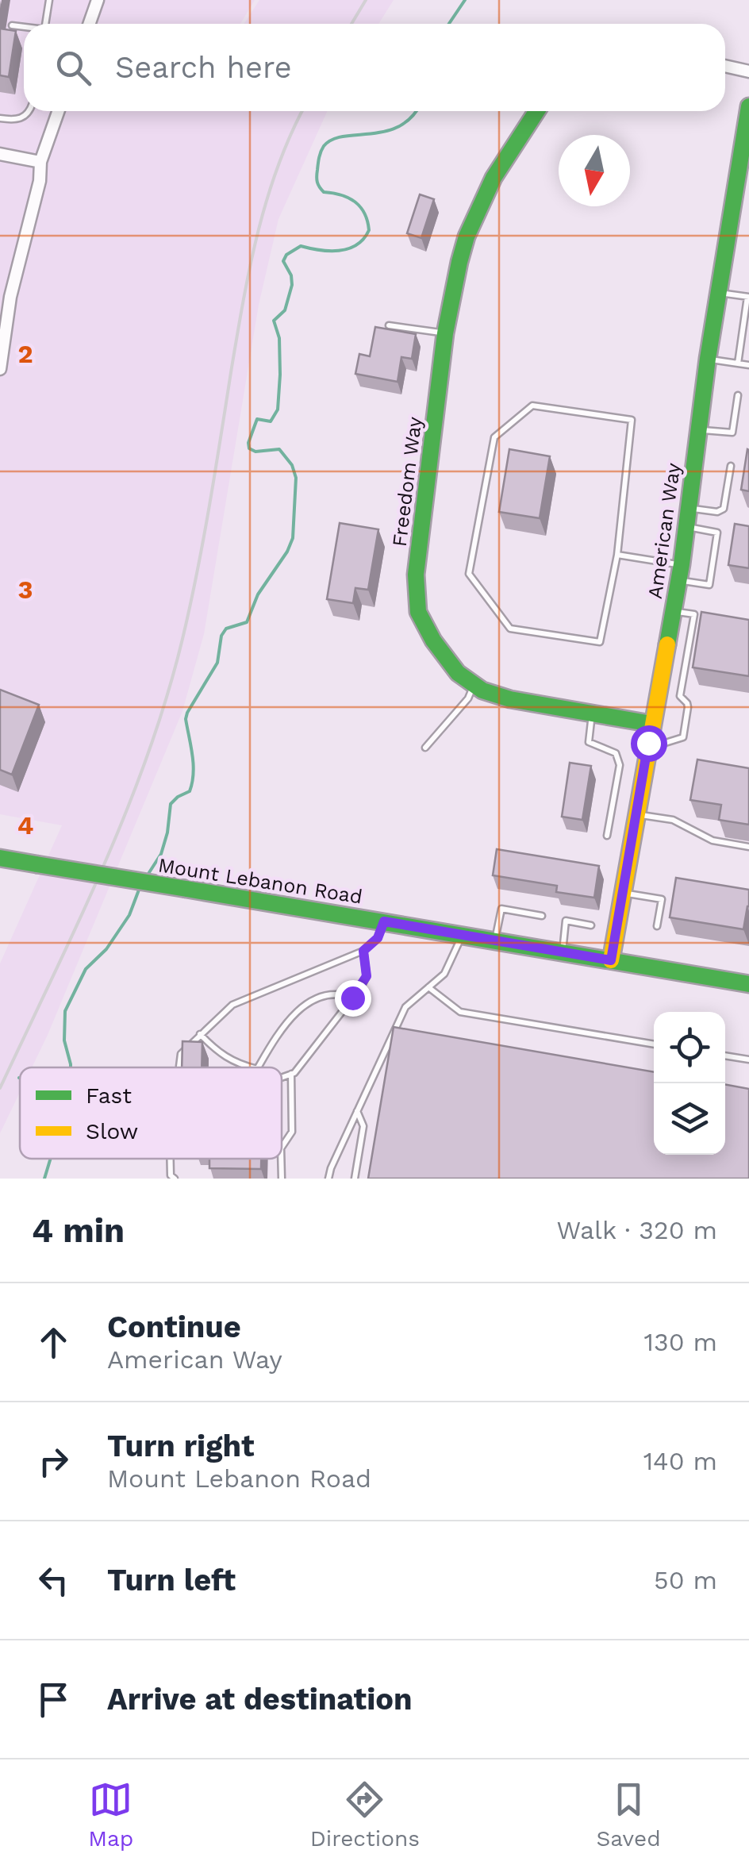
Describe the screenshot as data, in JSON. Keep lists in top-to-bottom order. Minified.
{"streets":{"street":["Freedom Way","American Way","Mount Lebanon Road"]},"crossings":[["Freedom Way","American Way"],["American Way","Mount Lebanon Road"]],"legend":["Fast","Slow"],"north":"bottom","page":{"search":"Search here","heading":["4 min","Walk · 320 m"],"list":[["Continue","American Way","130 m"],["Turn right","Mount Lebanon Road","140 m"],["Turn left","50 m"],"Arrive at destination"],"nav":["Map","Directions","Saved"]},"grid":{"rows":["2","3","4"]}}
